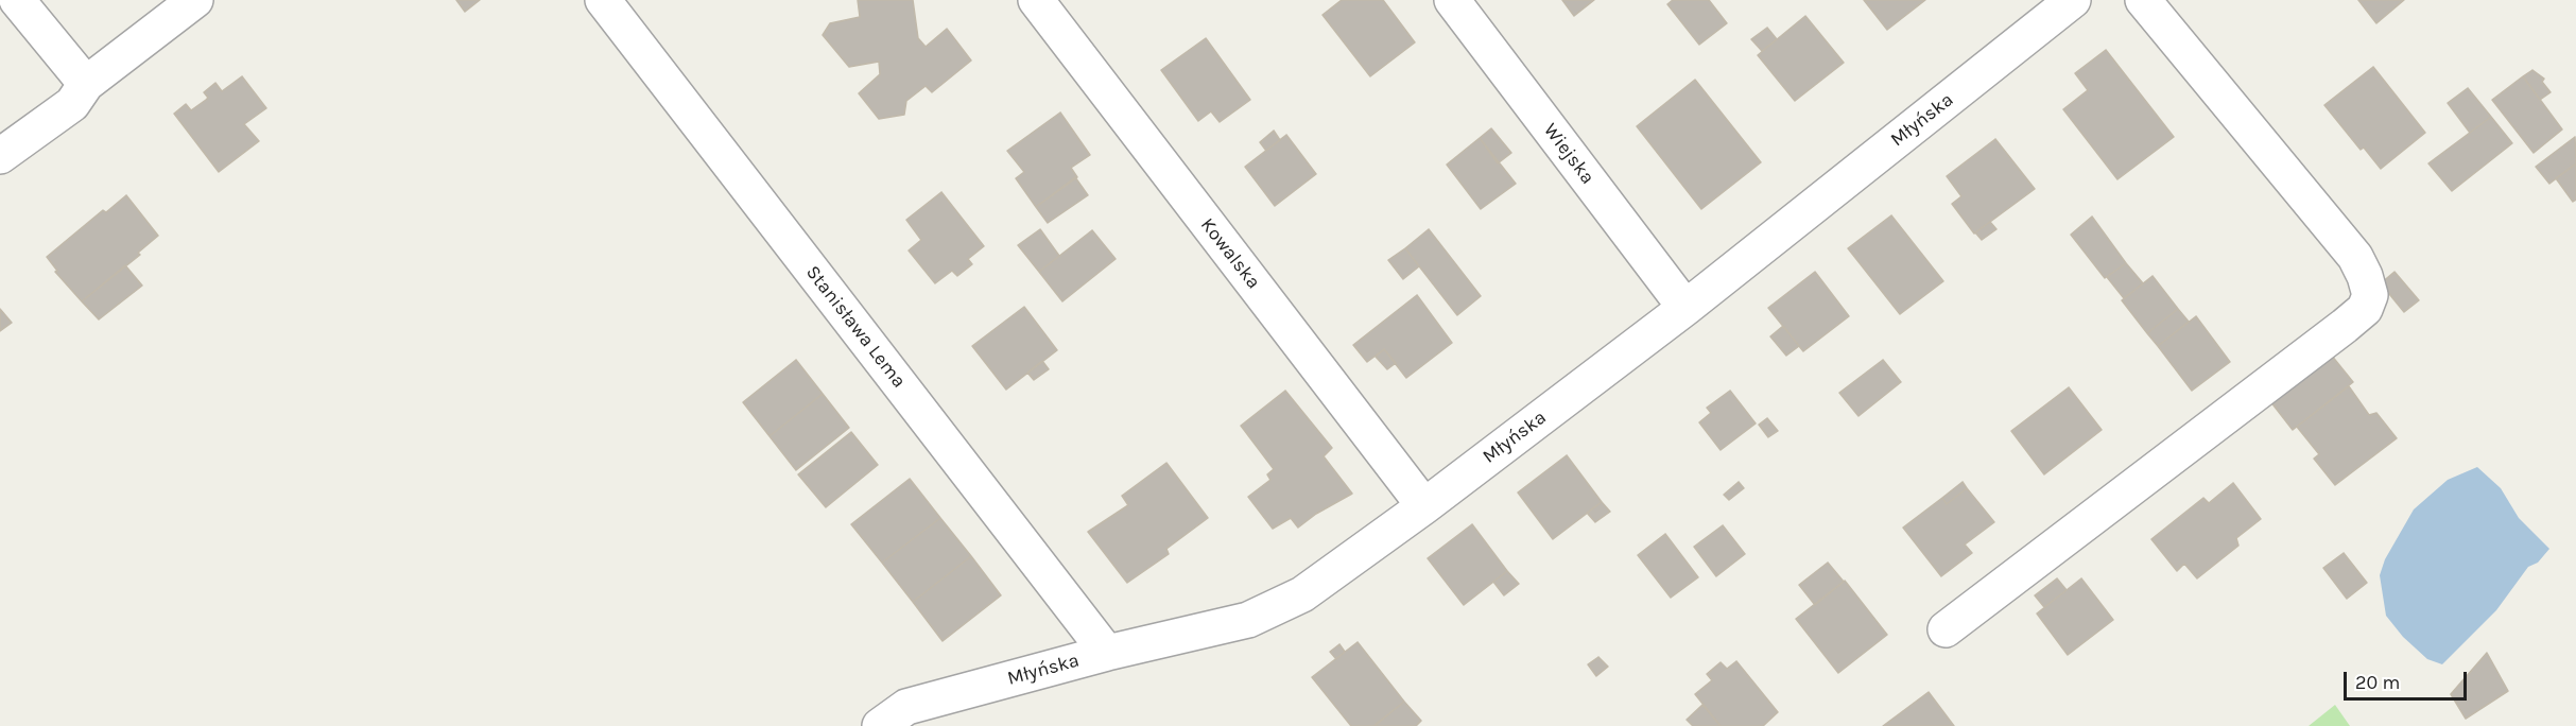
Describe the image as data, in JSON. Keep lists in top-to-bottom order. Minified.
{"streets":{"street":["Młyńska","Wiejska","Kowalska","Stanisława Lema"]},"crossings":[["Młyńska","Wiejska"],["Młyńska","Kowalska"],["Młyńska","Stanisława Lema"]],"scale_bar":"20 m"}
